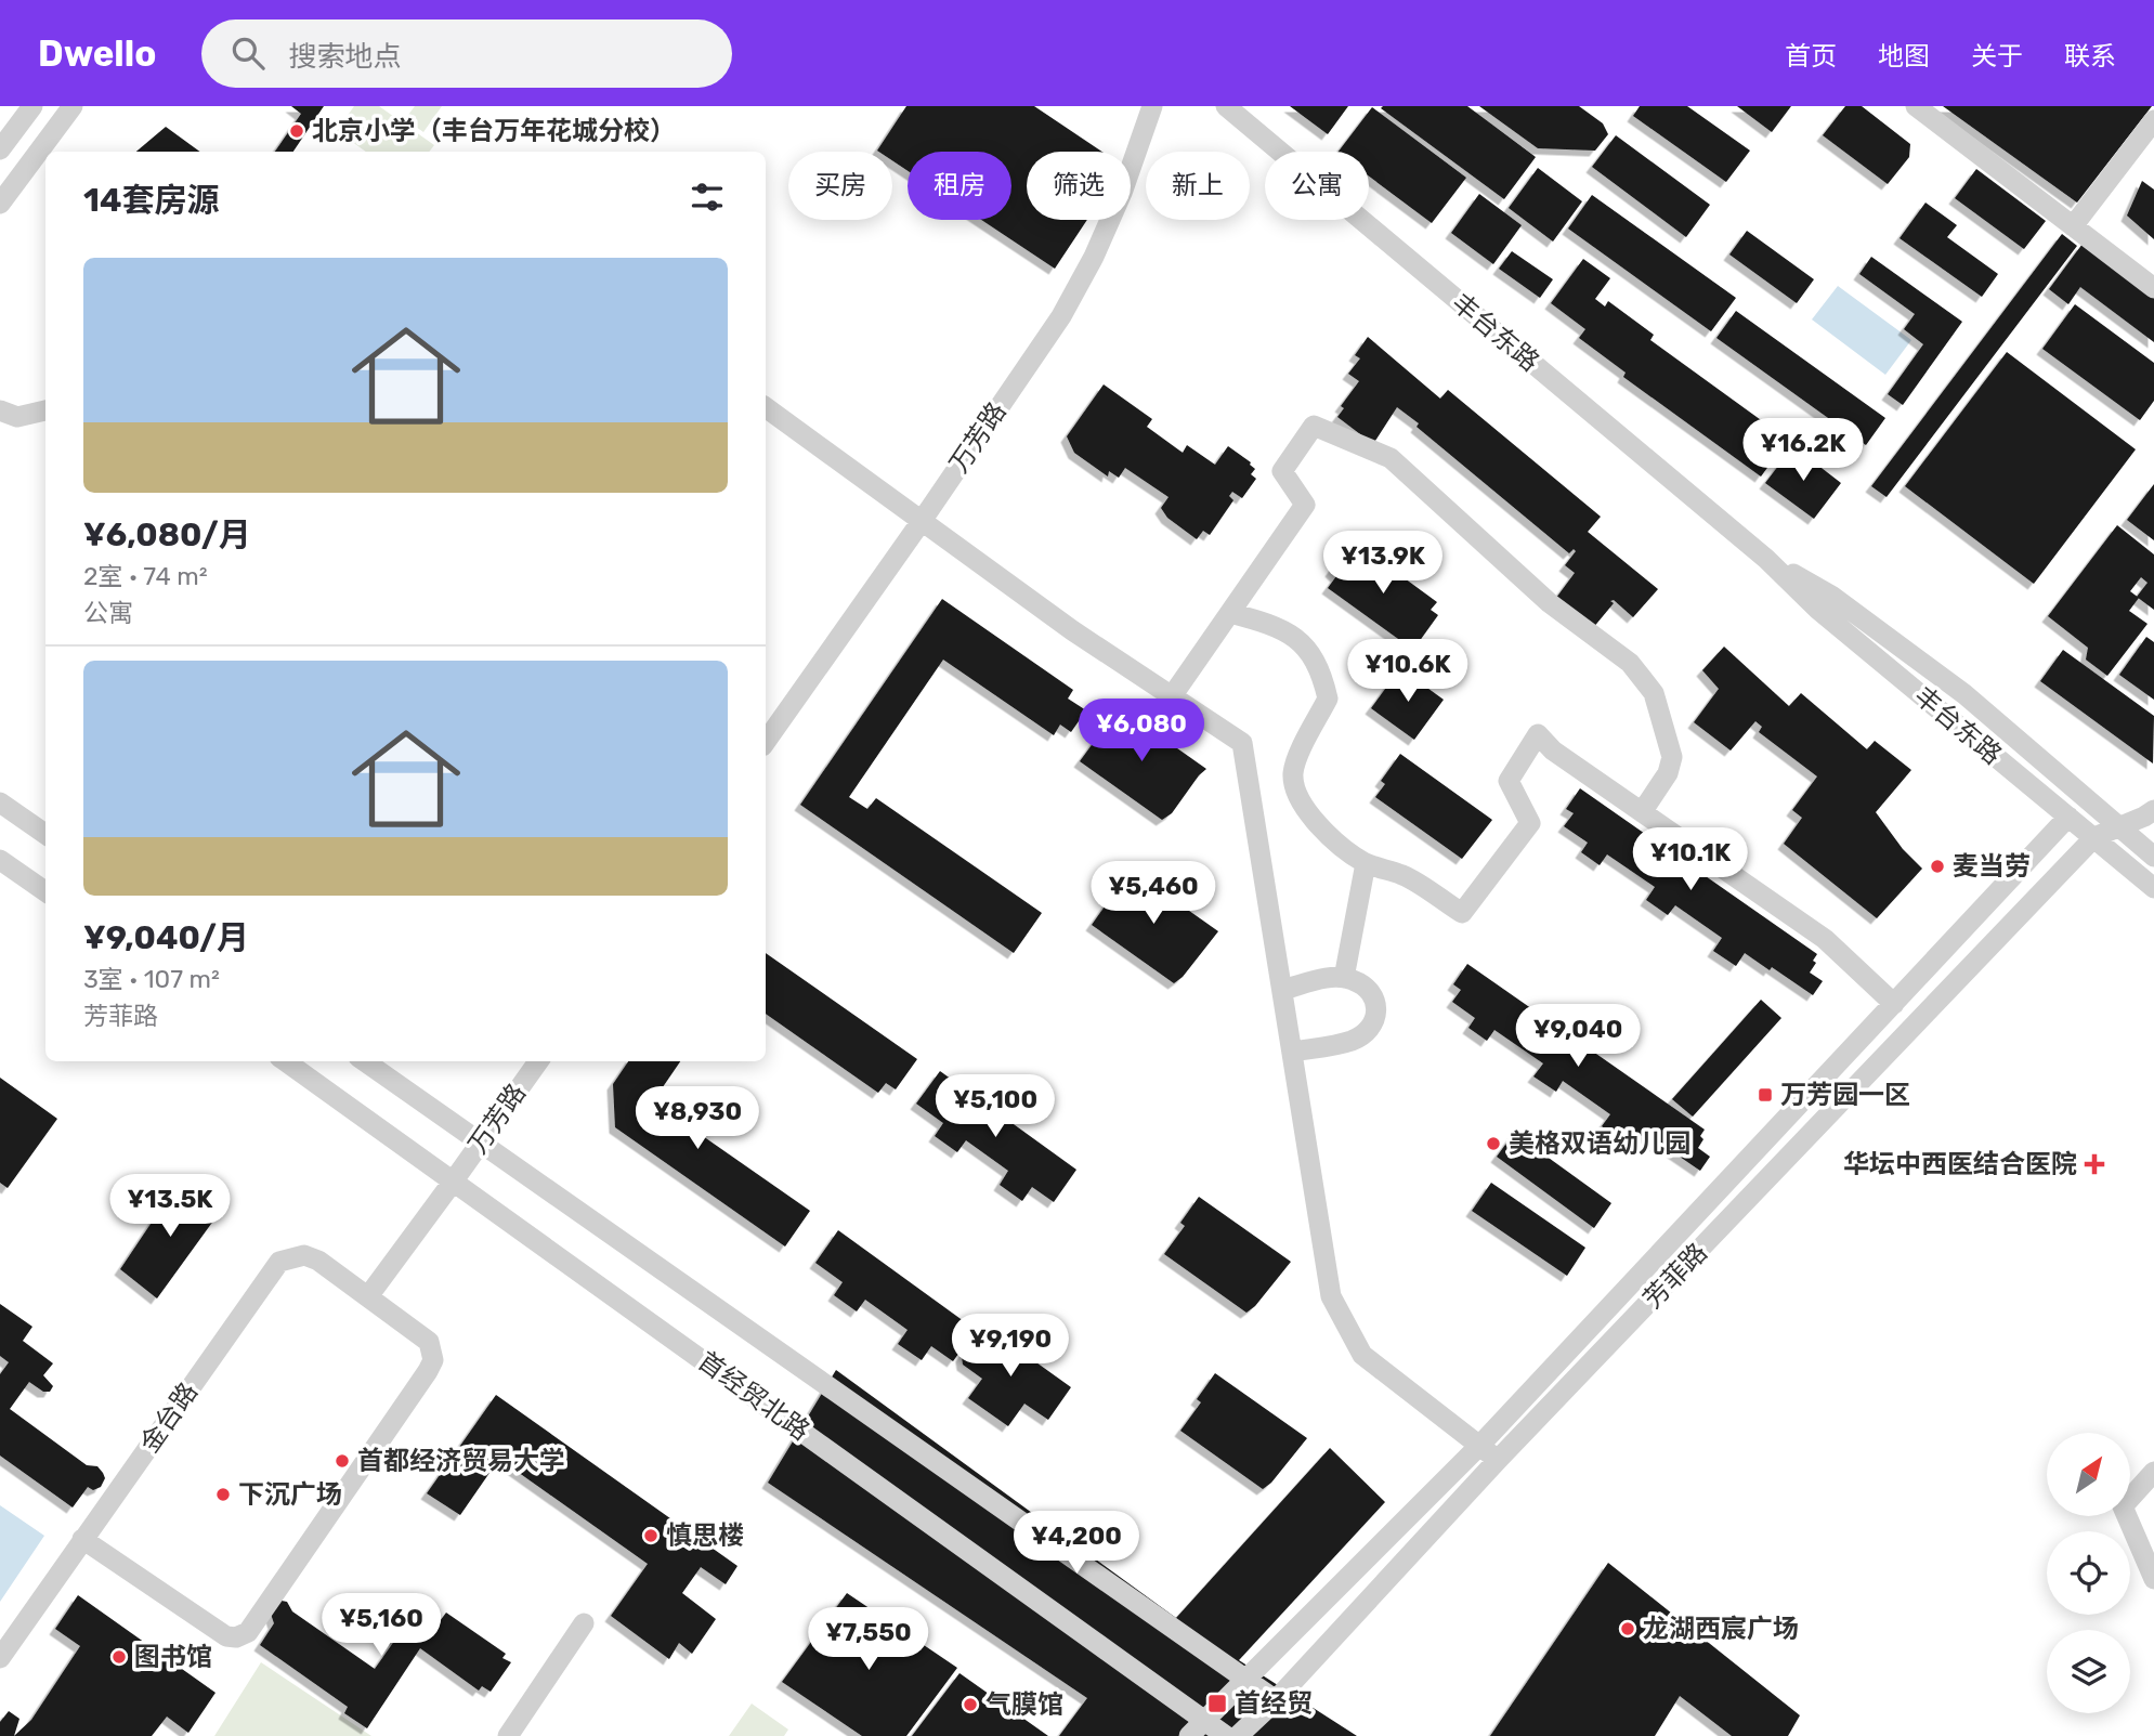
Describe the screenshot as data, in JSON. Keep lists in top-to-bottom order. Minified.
{"streets":{"street":["丰台东路","万芳路","芳菲路","首经贸北路","金台路"]},"crossings":[["丰台东路","芳菲路"],["万芳路","首经贸北路"],["万芳路","金台路"],["芳菲路","首经贸北路"]],"places":{"other":["北京小学（丰台万年花城分校）","麦当劳","美格双语幼儿园","首都经济贸易大学","下沉广场","慎思楼","龙湖西宸广场","图书馆","气膜馆"],"transit":["万芳园一区","首经贸"],"health":["华坛中西医结合医院"]},"north":"top right","page":{"header":"Dwello","search":"搜索地点","nav":["首页","地图","关于","联系"],"chip":["买房","租房","筛选","新上","公寓"],"heading":"14套房源","list":[{"name":"¥6,080/月","note":"2室 · 74 m² · 公寓"},{"name":"¥9,040/月","note":"3室 · 107 m² · 芳菲路"}],"price":["¥16.2K","¥13.9K","¥10.6K","¥6,080","¥10.1K","¥5,460","¥9,040","¥5,100","¥8,930","¥13.5K","¥9,190","¥4,200","¥5,160","¥7,550"]}}
